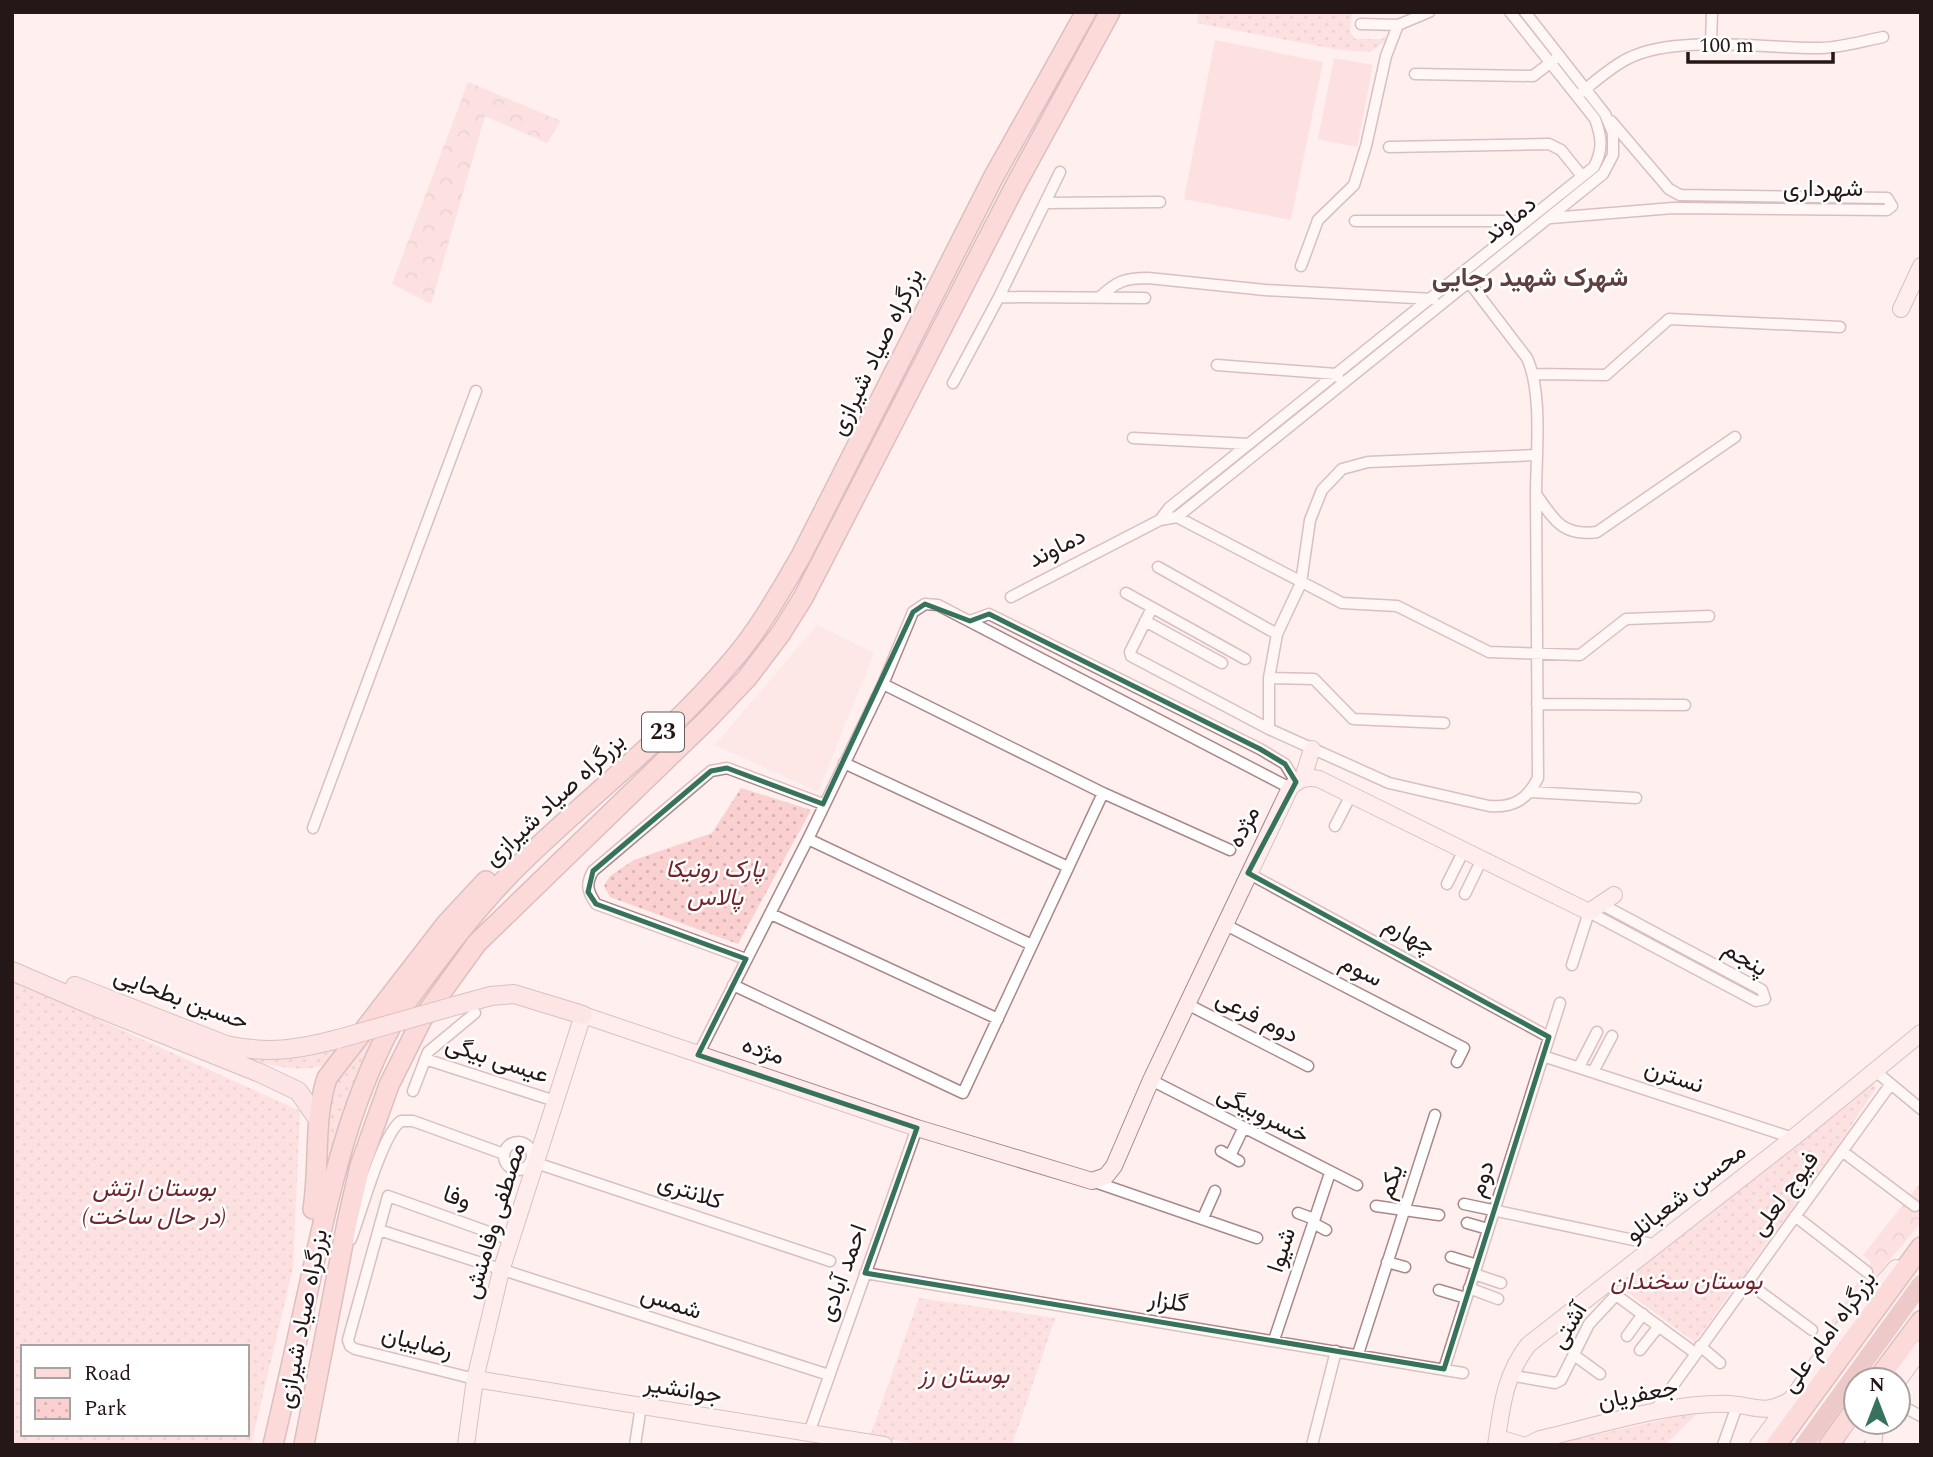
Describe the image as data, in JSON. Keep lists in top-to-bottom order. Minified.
{"streets":{"highway":["بزرگراه صیاد شیرازی","23","بزرگراه امام علی"],"main road":["مژده","حسین بطحایی","محسن شعبانلو","مصطفی وفامنش","جوانشیر","جعفریان"],"street":["شهرداری","دماوند","چهارم","پنجم","سوم","دوم فرعی","عیسی بیگی","نسترن","خسروبیگی","دوم","یکم","کلانتری","فیوج لعلی","وفا","شیوا","احمد آبادی","گلزار","شمس","آشتی","رضاییان"]},"crossings":[["شهرداری","دماوند"],["مژده","چهارم"],["مژده","سوم"],["مژده","حسین بطحایی"],["مژده","دوم فرعی"],["مژده","خسروبیگی"],["مژده","مصطفی وفامنش"],["مژده","احمد آبادی"],["چهارم","دوم"],["عیسی بیگی","مصطفی وفامنش"],["نسترن","دوم"],["نسترن","محسن شعبانلو"],["خسروبیگی","شیوا"],["دوم","گلزار"],["یکم","گلزار"],["کلانتری","مصطفی وفامنش"],["محسن شعبانلو","آشتی"],["فیوج لعلی","جعفریان"],["وفا","مصطفی وفامنش"],["وفا","شمس"],["وفا","رضاییان"],["مصطفی وفامنش","شمس"],["مصطفی وفامنش","رضاییان"],["مصطفی وفامنش","جوانشیر"],["شیوا","گلزار"],["احمد آبادی","گلزار"],["احمد آبادی","شمس"],["احمد آبادی","جوانشیر"],["شمس","رضاییان"],["رضاییان","جوانشیر"]],"districts":["شهرک شهید رجایی"],"parks":["پارک رونیکا پالاس","بوستان ارتش (در حال ساخت)","بوستان سخندان","بوستان رز"],"legend":["Road","Park"],"scale_bar":"100 m","north":"top"}
